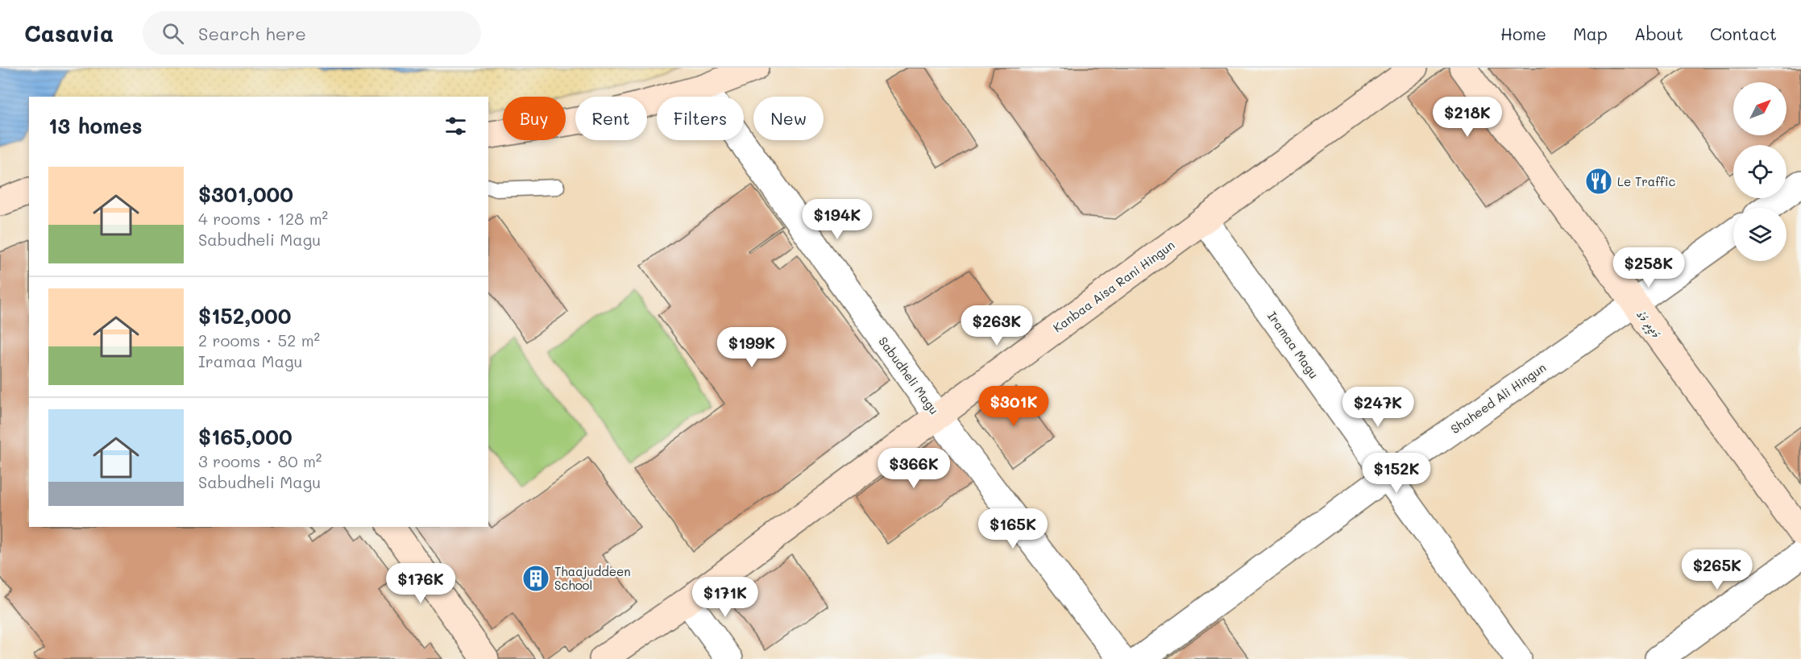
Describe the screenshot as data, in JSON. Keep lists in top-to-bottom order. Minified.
{"streets":{"street":["Kanbaa Aisa Rani Hingun","މަޖީދީ މަގު","Iramaa Magu","Sabudheli Magu","Shaheed Ali Hingun"]},"crossings":[["Kanbaa Aisa Rani Hingun","Iramaa Magu"],["Kanbaa Aisa Rani Hingun","Sabudheli Magu"],["މަޖީދީ މަގު","Shaheed Ali Hingun"],["Iramaa Magu","Shaheed Ali Hingun"]],"places":{"restaurant":["Le Traffic"],"building":["Thaajuddeen School"]},"north":"top right","page":{"header":"Casavia","search":"Search here","nav":["Home","Map","About","Contact"],"price":["$218K","$194K","$258K","$263K","$199K","$301K","$247K","$366K","$152K","$165K","$265K","$176K","$171K"],"chip":["Buy","Rent","Filters","New"],"heading":"13 homes","list":[{"name":"$301,000","note":"4 rooms · 128 m² · Sabudheli Magu"},{"name":"$152,000","note":"2 rooms · 52 m² · Iramaa Magu"},{"name":"$165,000","note":"3 rooms · 80 m² · Sabudheli Magu"}]}}
